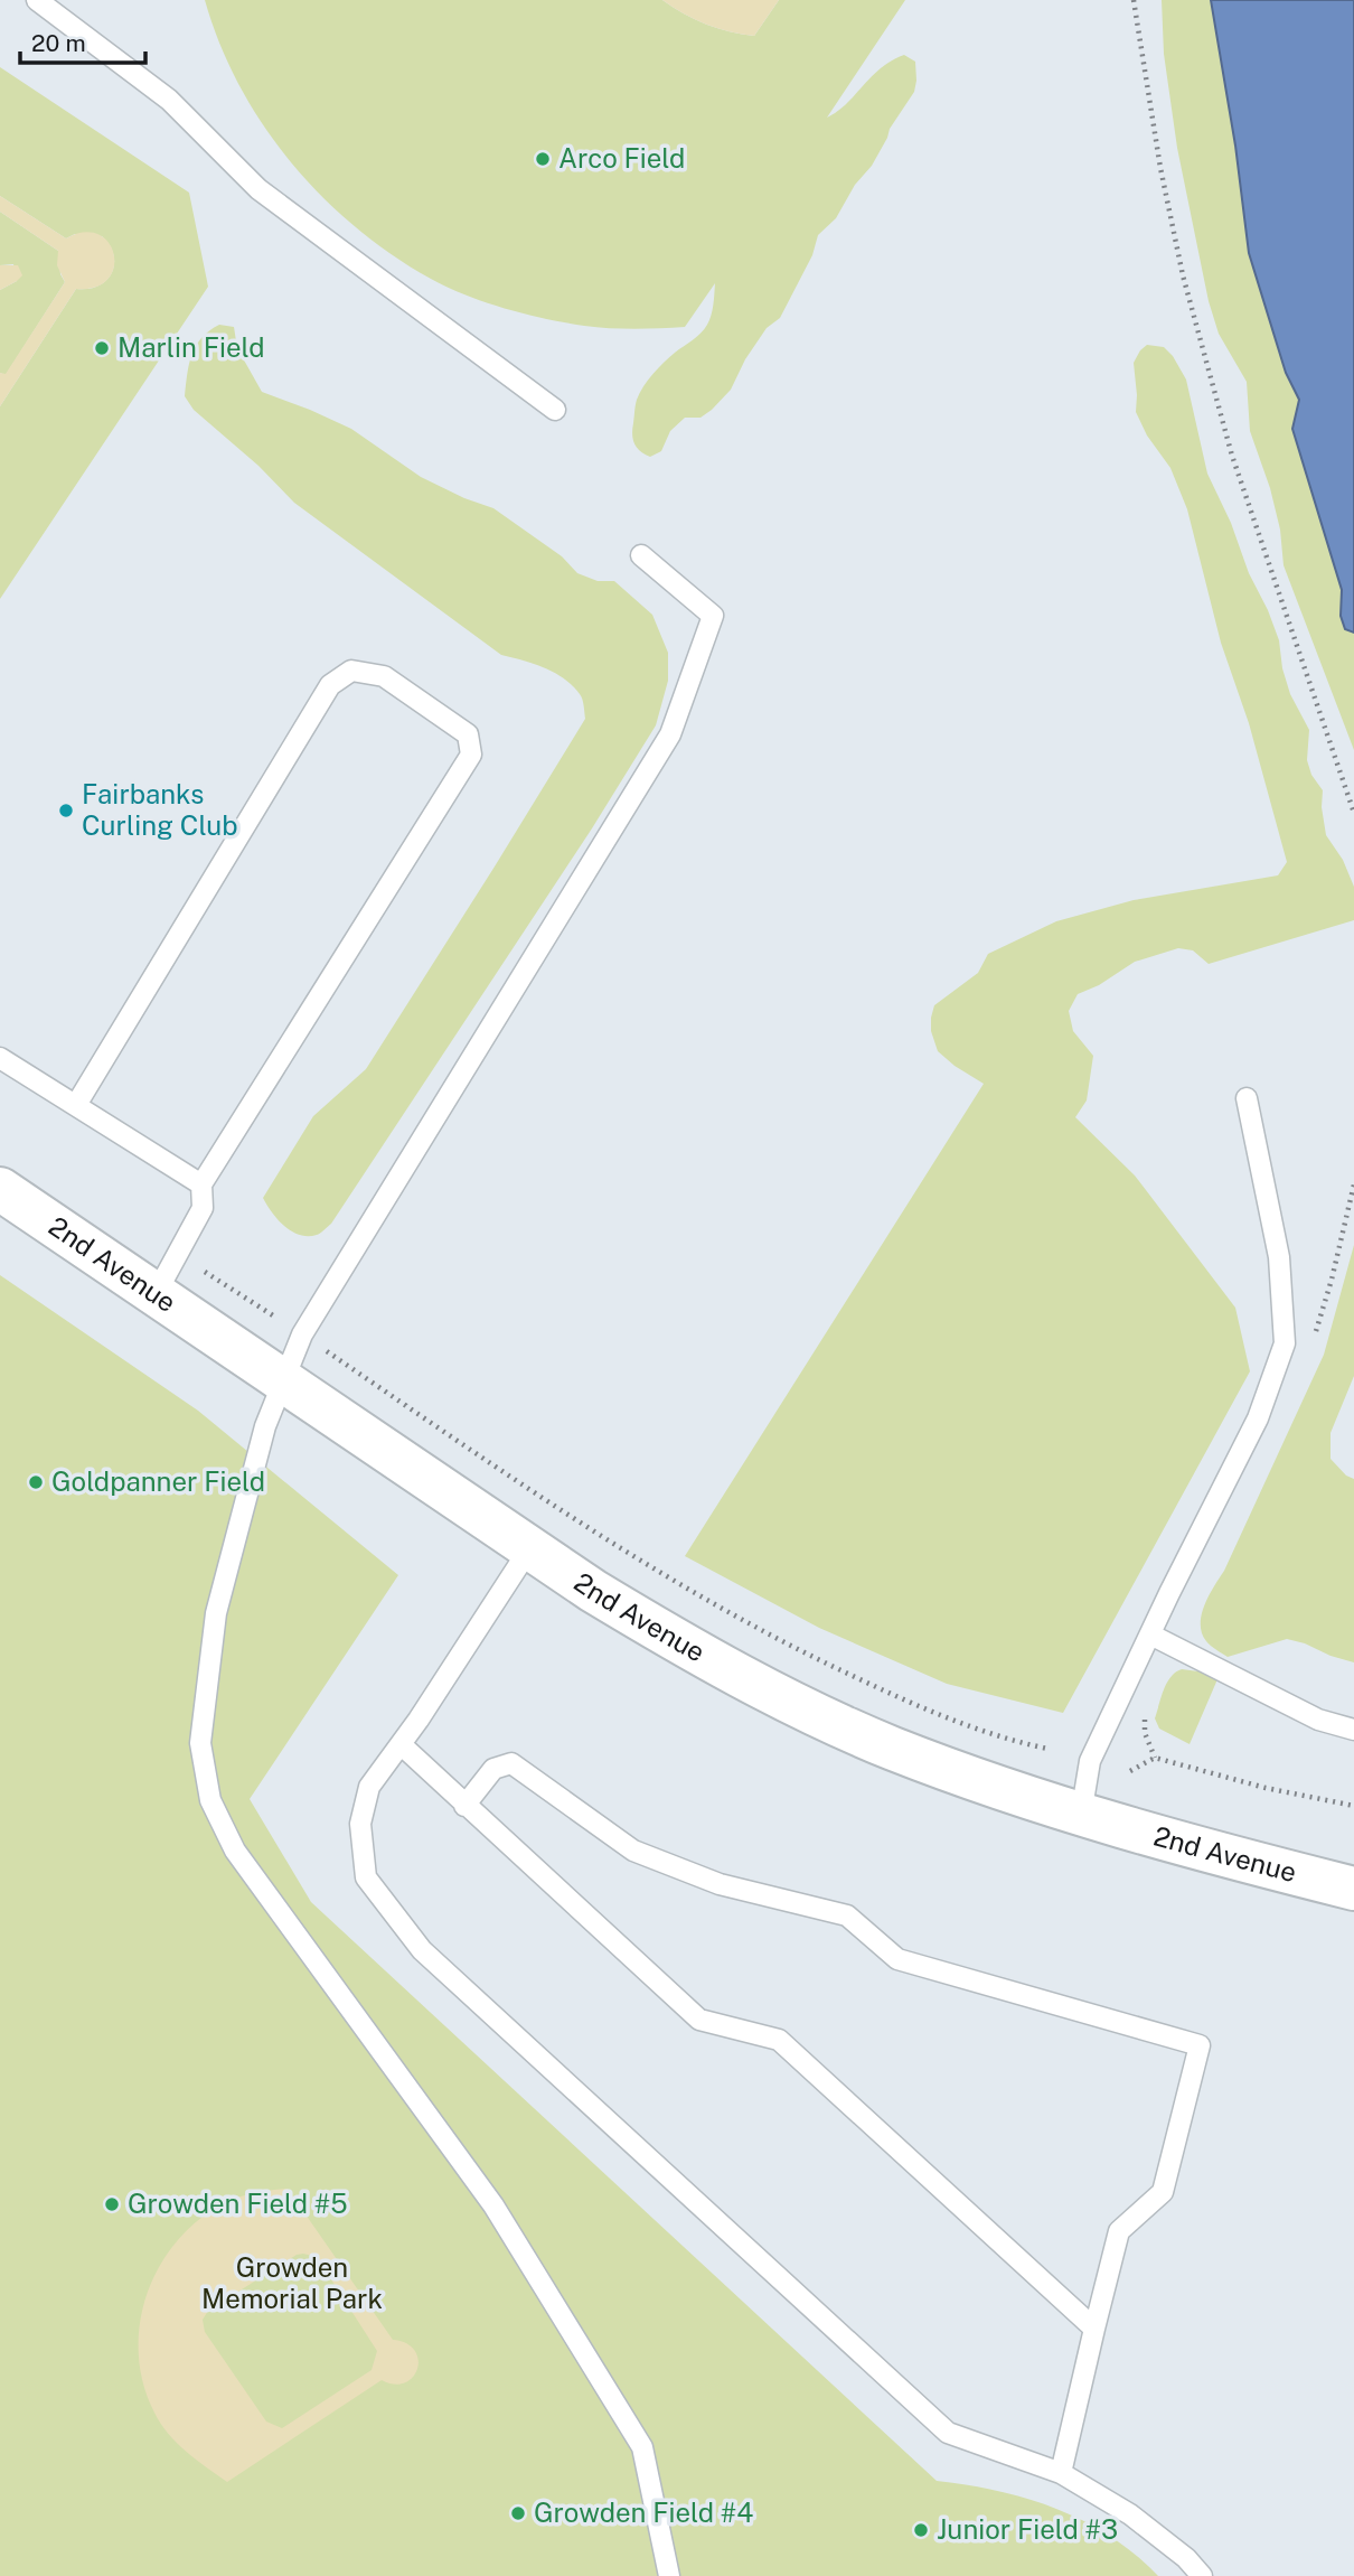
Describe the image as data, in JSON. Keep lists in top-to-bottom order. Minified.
{"streets":{"street":["2nd Avenue"]},"parks":["Growden Memorial Park"],"places":["Arco Field","Marlin Field","Fairbanks Curling Club","Goldpanner Field","Growden Field #5","Growden Field #4","Junior Field #3"],"scale_bar":"20 m"}
